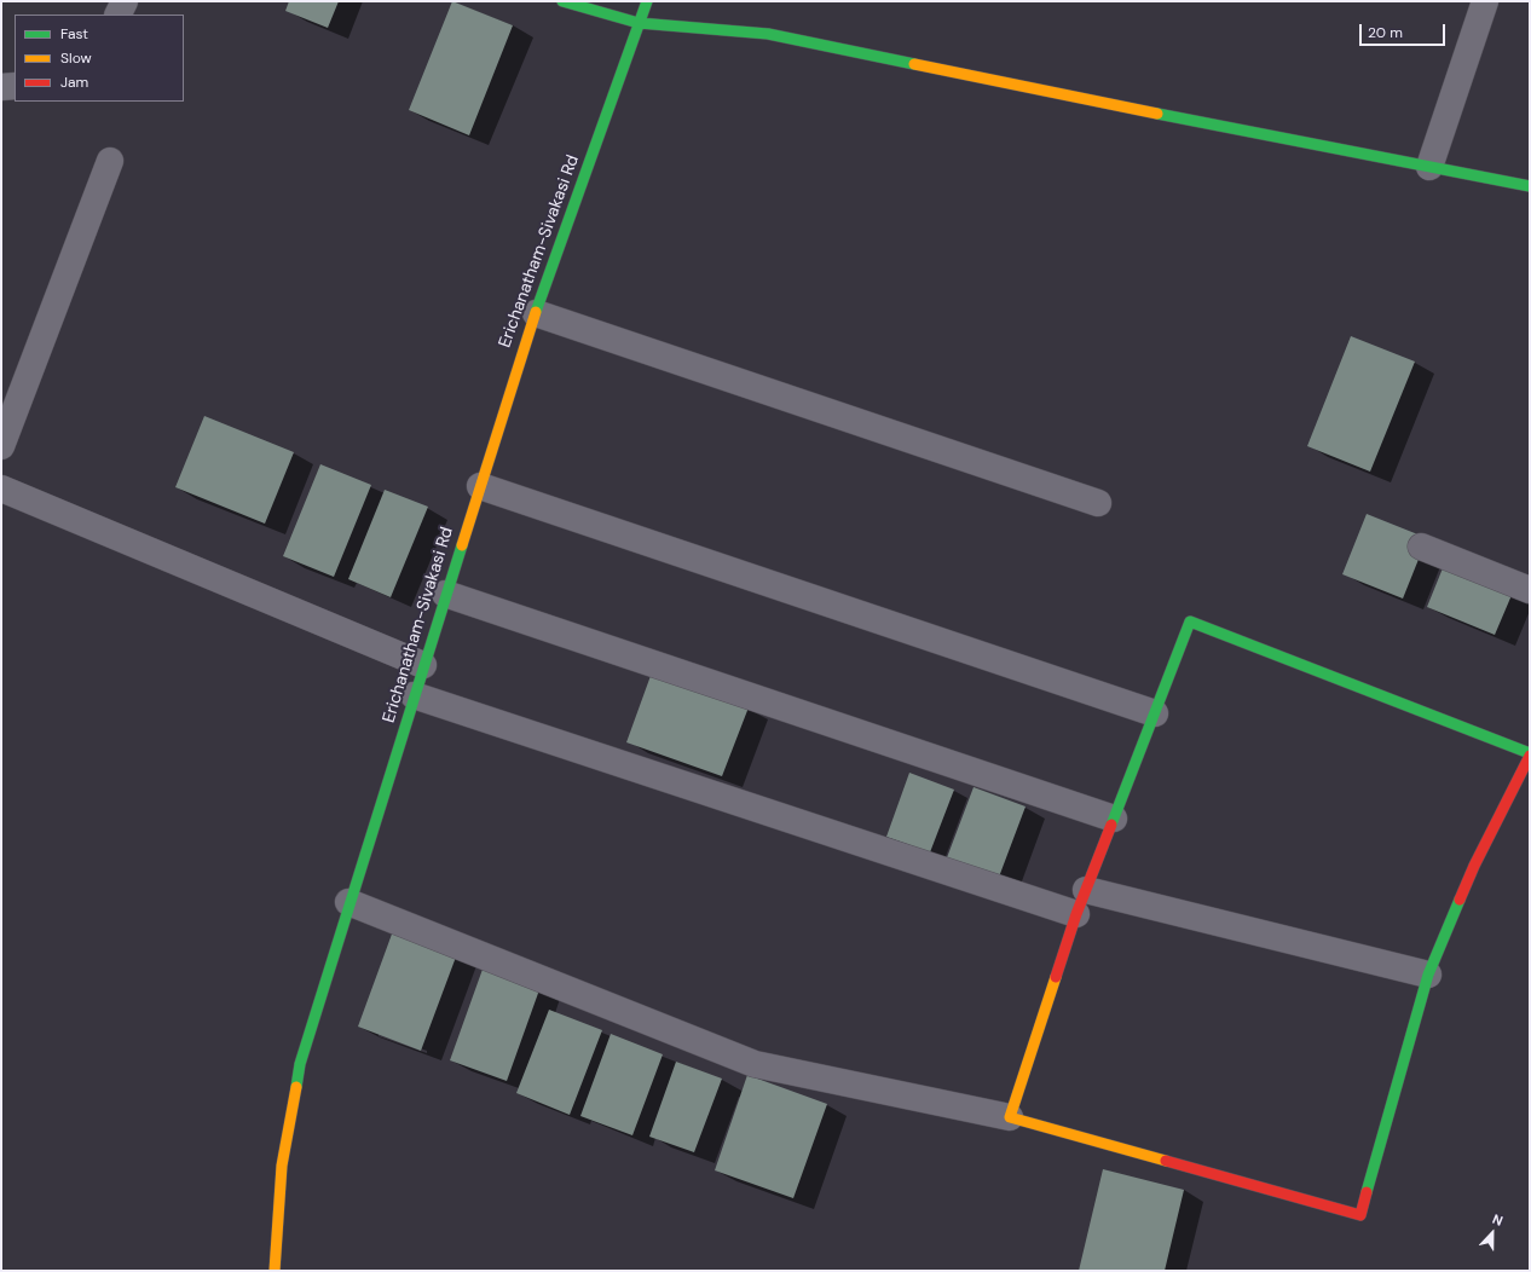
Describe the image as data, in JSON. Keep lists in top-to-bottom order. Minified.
{"streets":{"main road":["Erichanatham-Sivakasi Rd"]},"legend":["Fast","Slow","Jam"],"scale_bar":"20 m","north":"top"}
